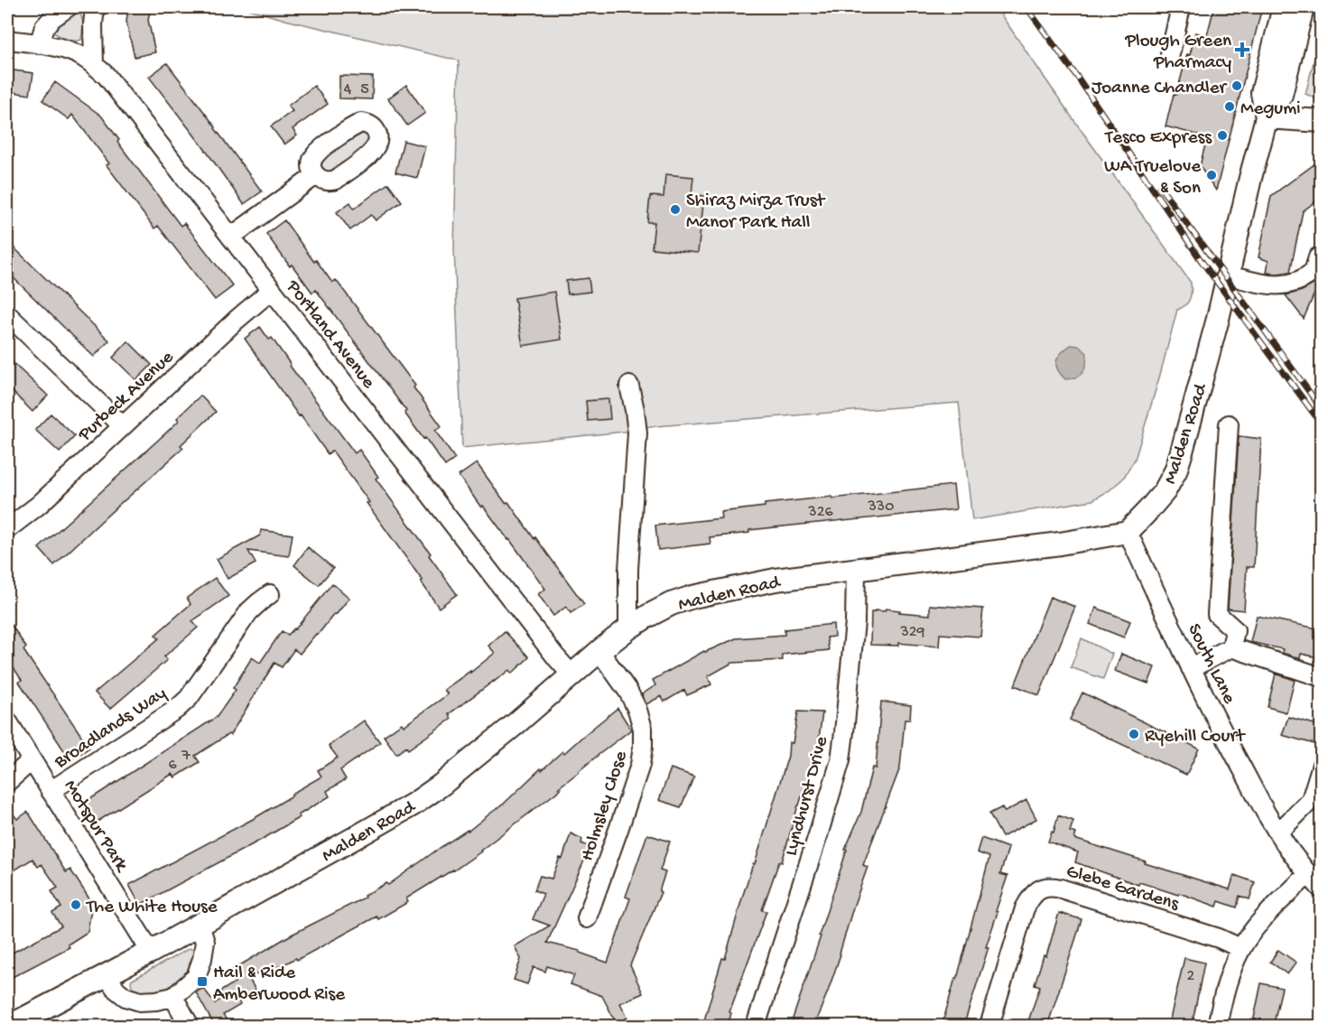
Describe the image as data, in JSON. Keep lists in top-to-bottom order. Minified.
{"streets":{"main road":["Malden Road"],"street":["Portland Avenue","Purbeck Avenue","South Lane","Broadlands Way","Lyndhurst Drive","Holmsley Close","Motspur Park","Glebe Gardens"]},"crossings":[["Portland Avenue","Purbeck Avenue"],["Portland Avenue","Malden Road"],["Malden Road","South Lane"],["Malden Road","Lyndhurst Drive"],["Malden Road","Holmsley Close"],["Malden Road","Motspur Park"],["Broadlands Way","Motspur Park"]],"places":{"health":["Plough Green Pharmacy"],"other":["Joanne Chandler","Megumi","Tesco Express","WA Truelove & Son","Shiraz Mirza Trust Manor Park Hall","Ryehill Court","The White House"],"transit":["Hail & Ride Amberwood Rise"]},"house_numbers":["4","5","330","326","329","7","6","2"]}
